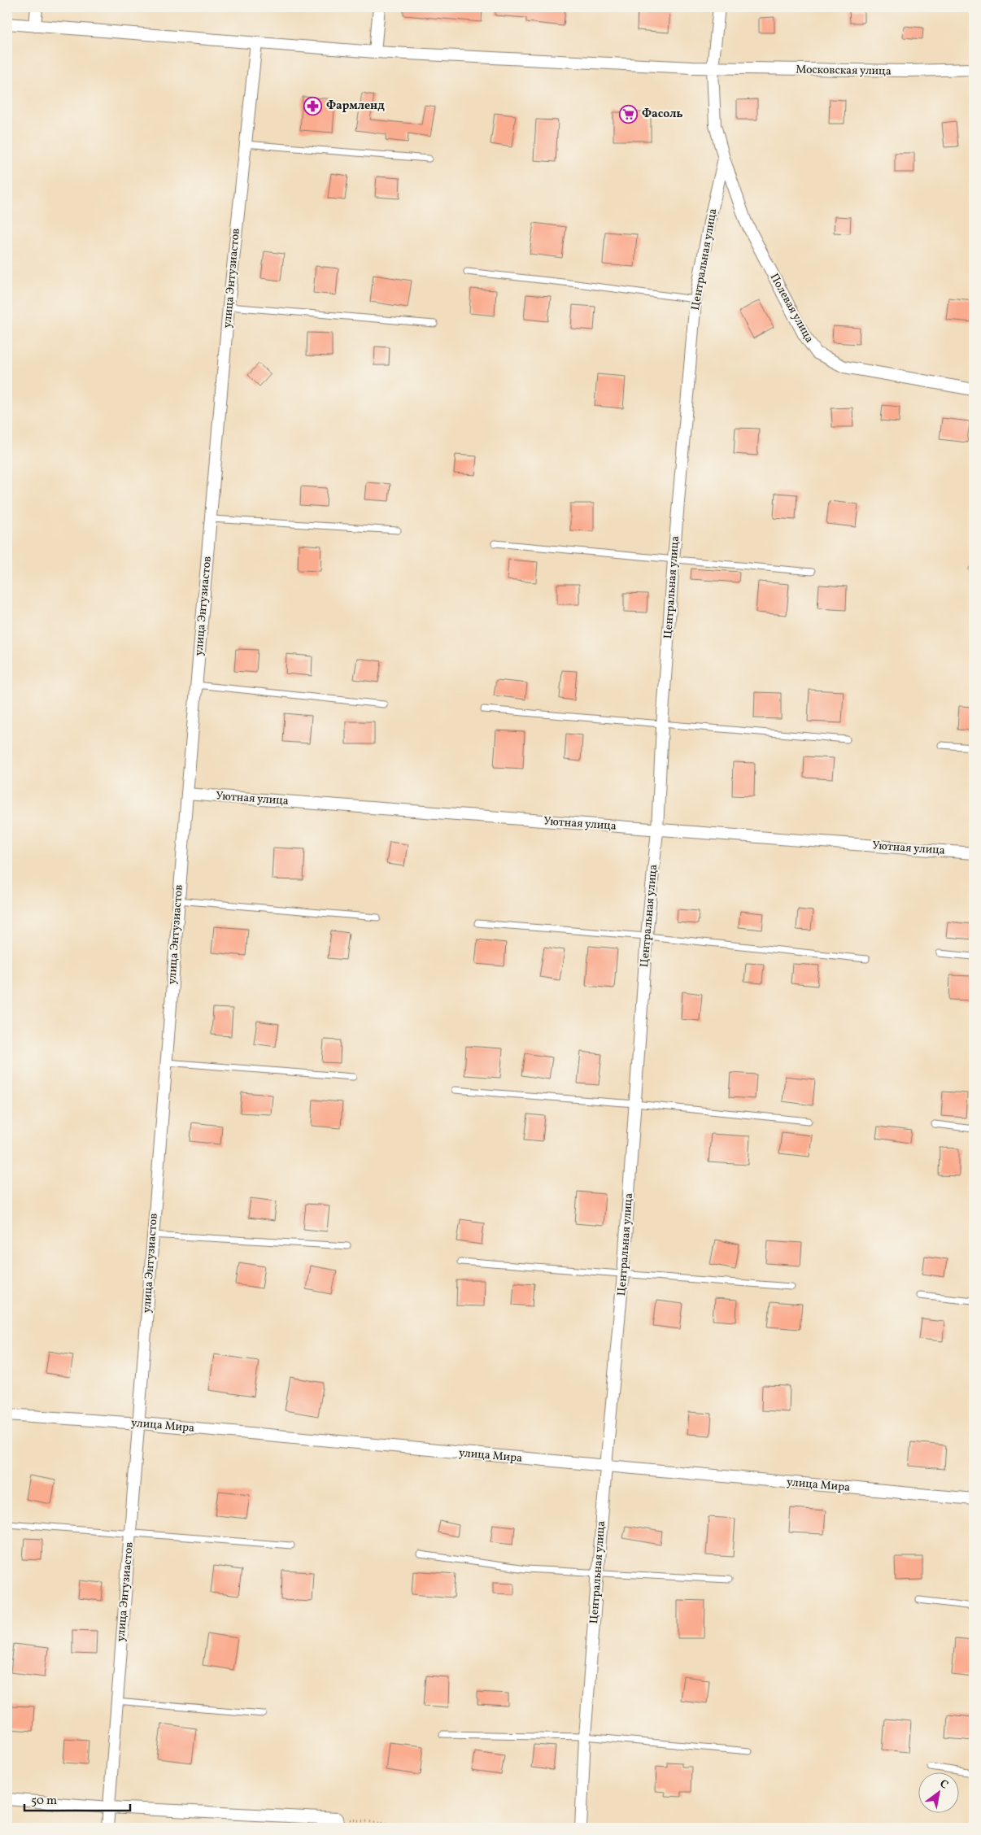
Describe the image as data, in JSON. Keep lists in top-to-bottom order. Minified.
{"streets":{"street":["Московская улица","Центральная улица","улица Энтузиастов","Полевая улица","Уютная улица","улица Мира"]},"crossings":[["Московская улица","Центральная улица"],["Московская улица","улица Энтузиастов"],["Центральная улица","Полевая улица"],["Центральная улица","Уютная улица"],["Центральная улица","улица Мира"],["улица Энтузиастов","Уютная улица"],["улица Энтузиастов","улица Мира"]],"places":{"pharmacy":["Фармленд"],"supermarket":["Фасоль"]},"scale_bar":"50 m","north":"top right"}
